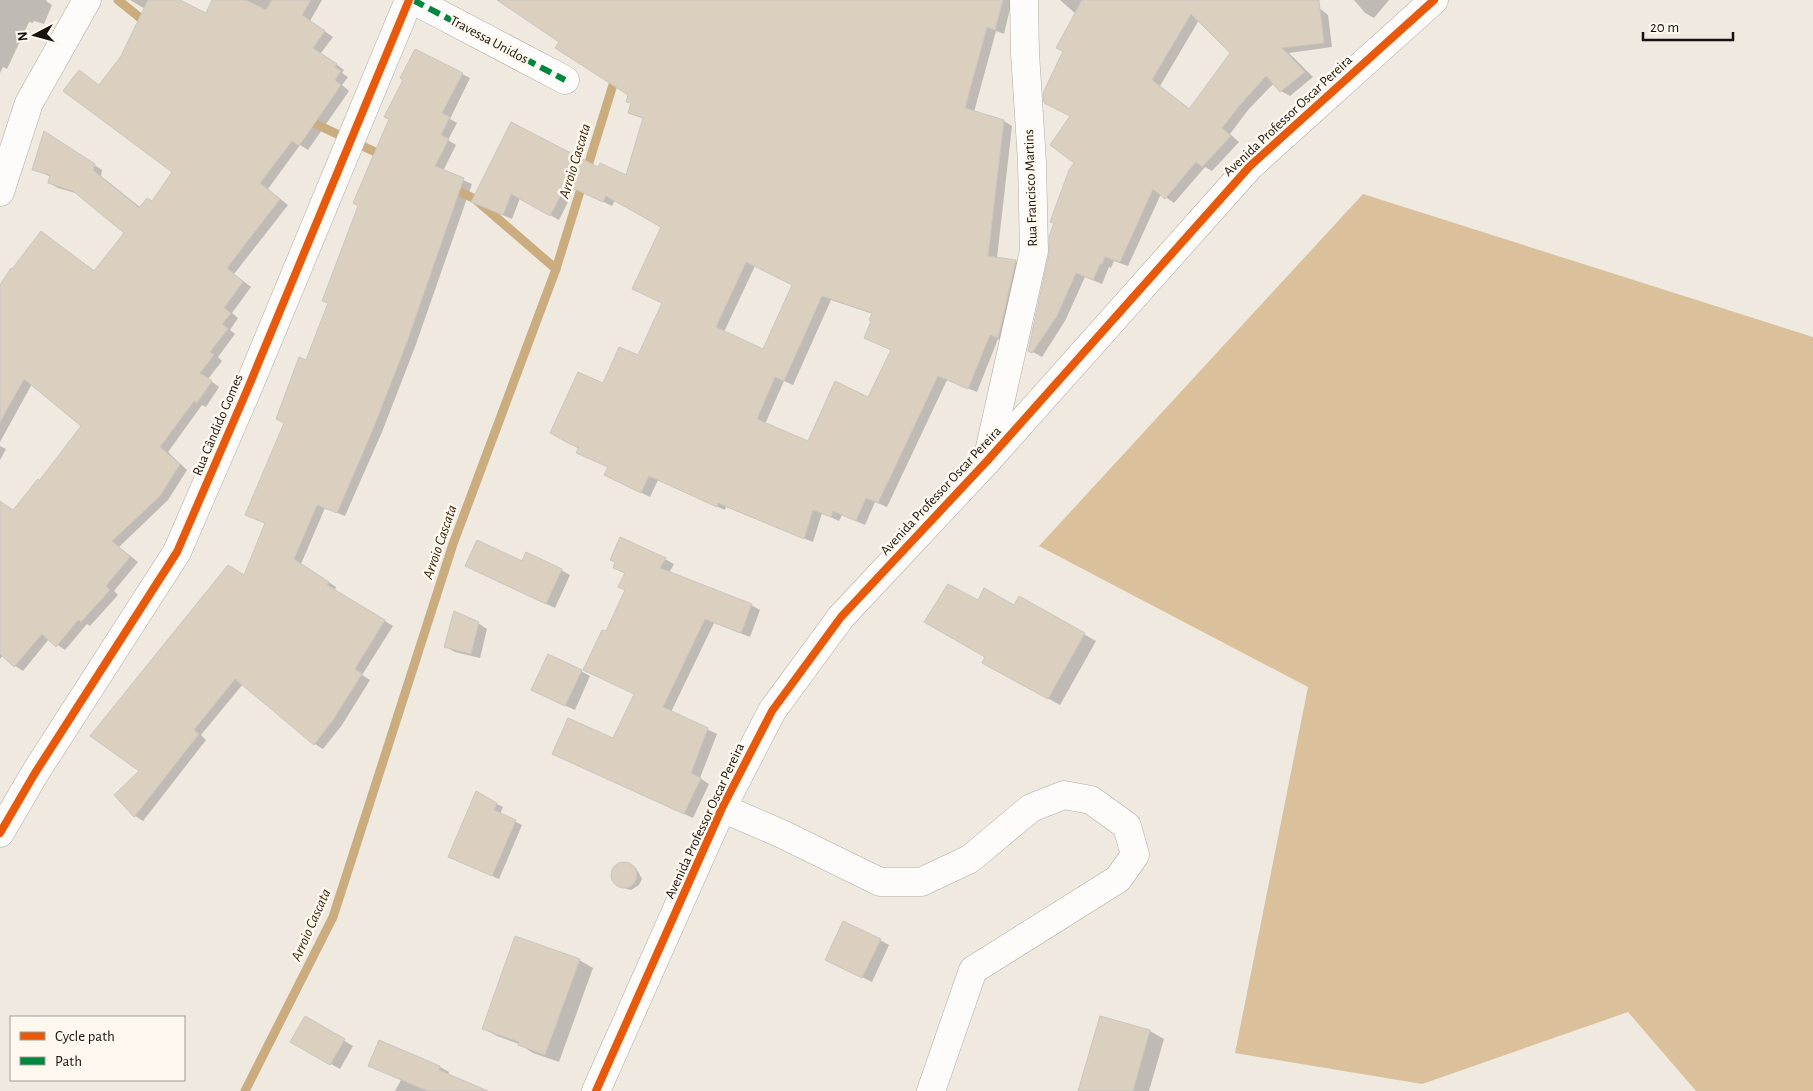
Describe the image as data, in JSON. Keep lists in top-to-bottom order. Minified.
{"streets":{"street":["Travessa Unidos","Avenida Professor Oscar Pereira","Rua Francisco Martins","Rua Cândido Gomes"]},"crossings":[["Travessa Unidos","Rua Cândido Gomes"],["Avenida Professor Oscar Pereira","Rua Francisco Martins"]],"water":["Arroio Cascata"],"legend":["Cycle path","Path"],"scale_bar":"20 m","north":"left"}
